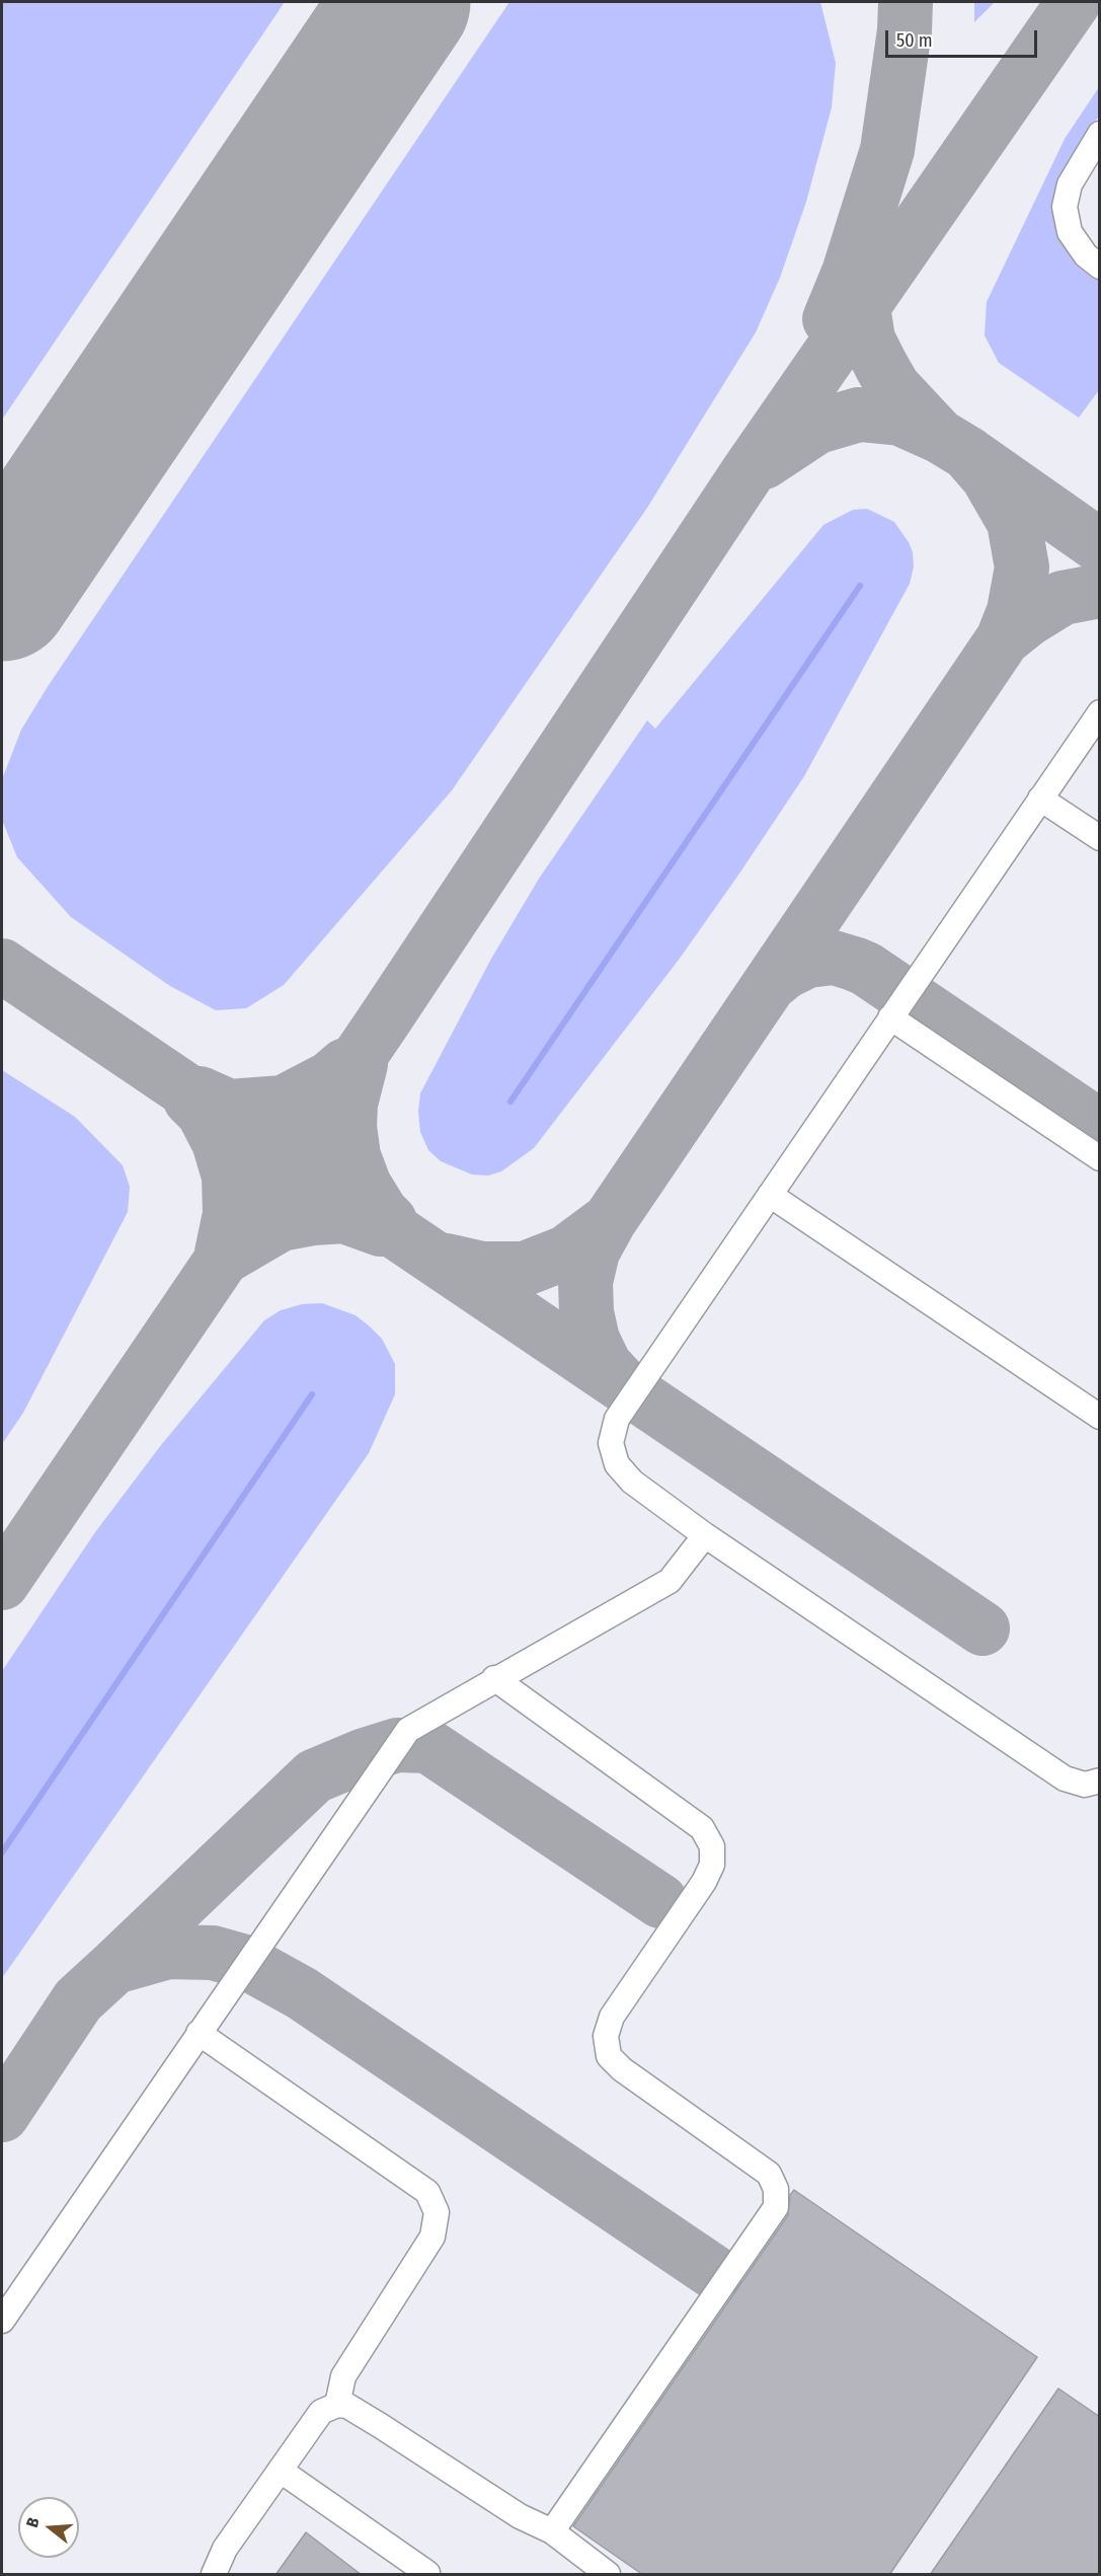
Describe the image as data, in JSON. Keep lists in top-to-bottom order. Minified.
{"scale_bar":"50 m","north":"left"}
